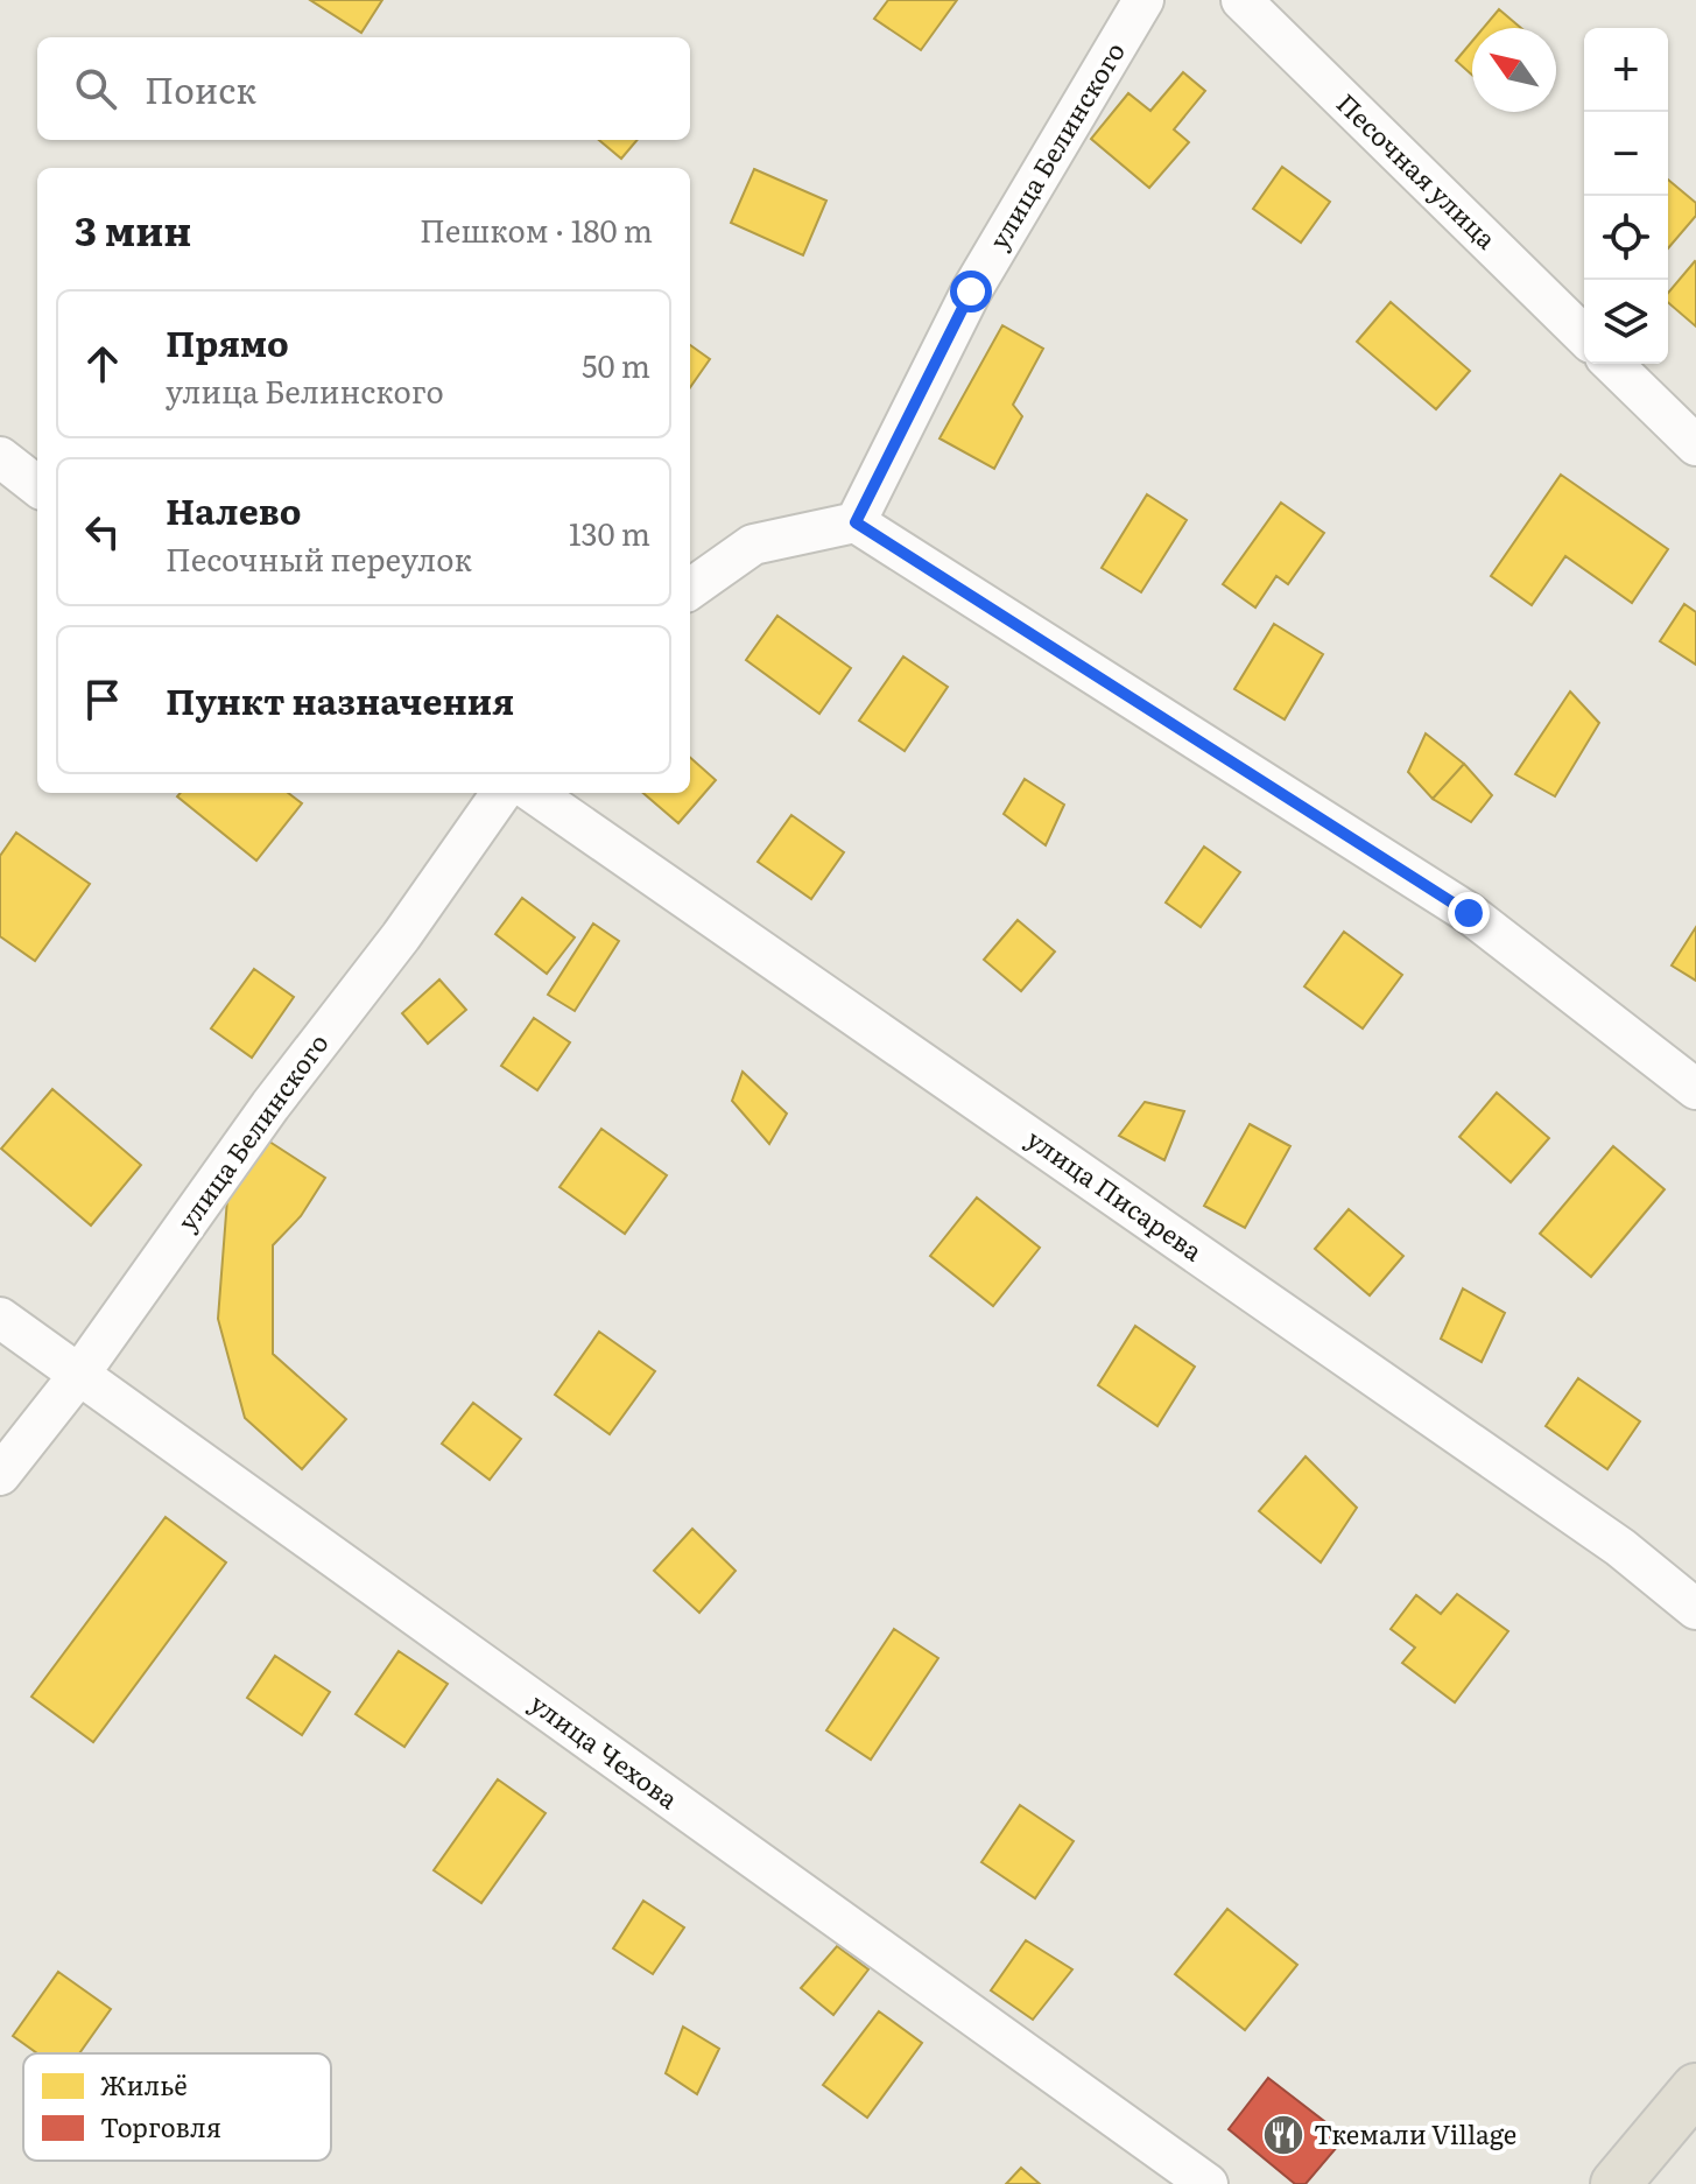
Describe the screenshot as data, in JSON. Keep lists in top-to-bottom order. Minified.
{"streets":{"street":["улица Белинского","Песочная улица","улица Писарева","улица Чехова"]},"crossings":[["улица Белинского","улица Чехова"]],"places":{"restaurant":["Ткемали Village"]},"legend":["Жильё","Торговля"],"north":"top left","page":{"map_buttons":["+","−"],"search":"Поиск","heading":["3 мин","Пешком · 180 m"],"list":[["Прямо","улица Белинского","50 m"],["Налево","Песочный переулок","130 m"],"Пункт назначения"]}}
